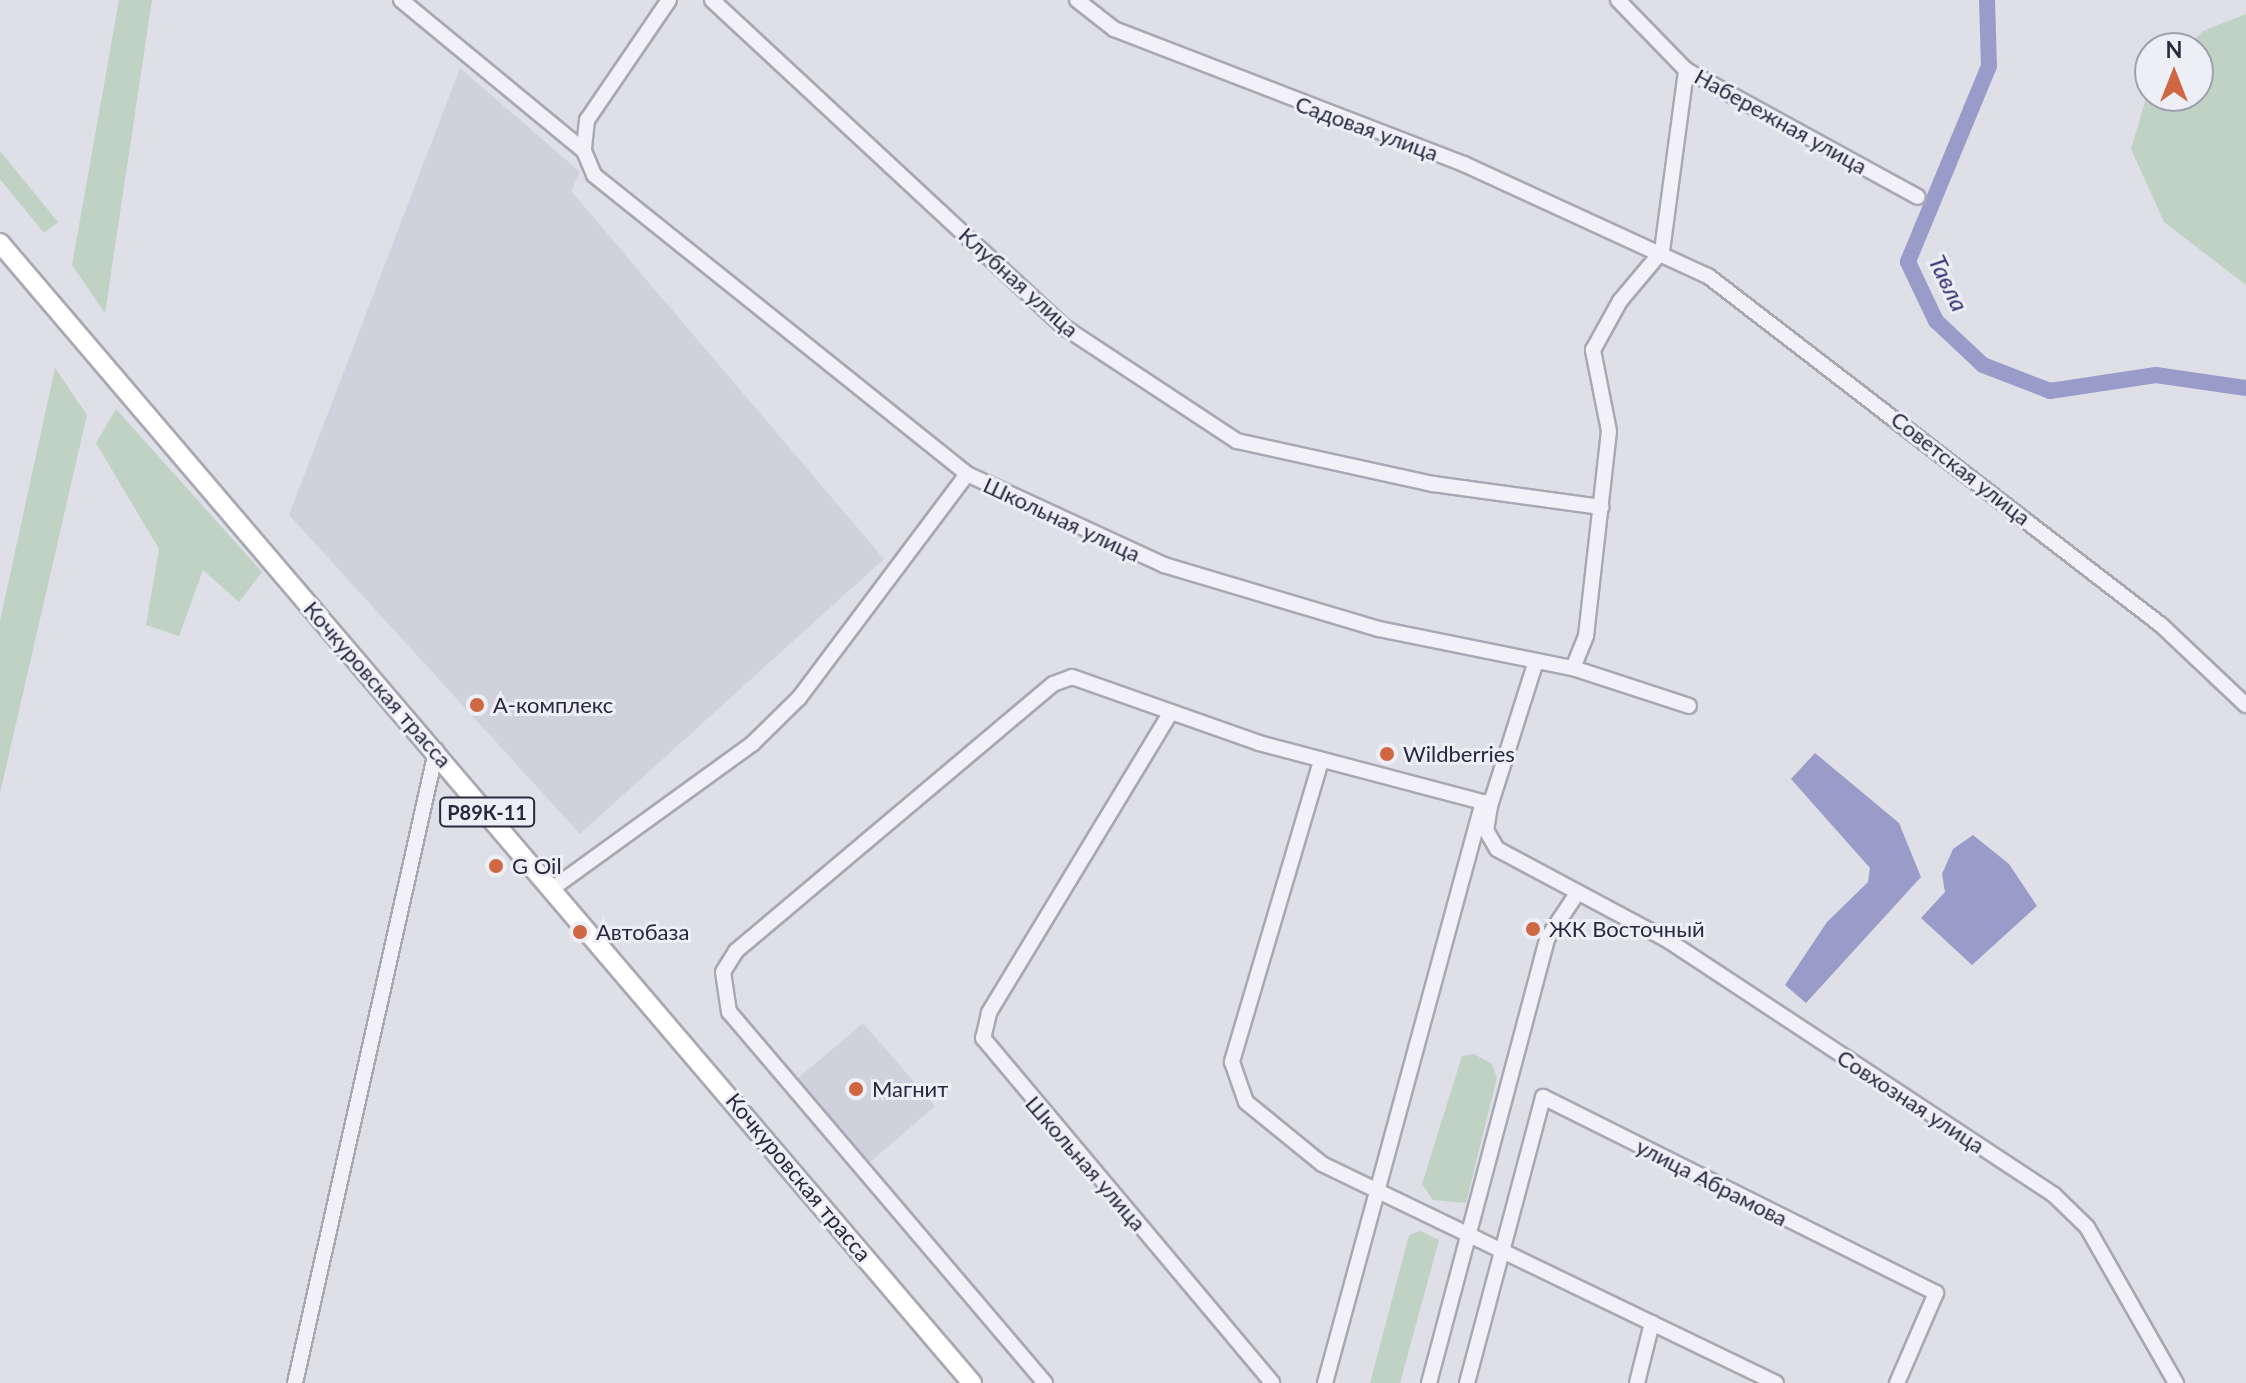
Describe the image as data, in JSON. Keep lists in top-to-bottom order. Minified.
{"streets":{"main road":["Кочкуровская трасса","Р89К-11"],"street":["Набережная улица","Садовая улица","Клубная улица","Советская улица","Школьная улица","Совхозная улица","улица Абрамова"]},"crossings":[["Садовая улица","Советская улица"]],"water":["Тавла"],"places":["А-комплекс","Wildberries","G Oil","ЖК Восточный","Автобаза","Магнит"],"north":"top"}
